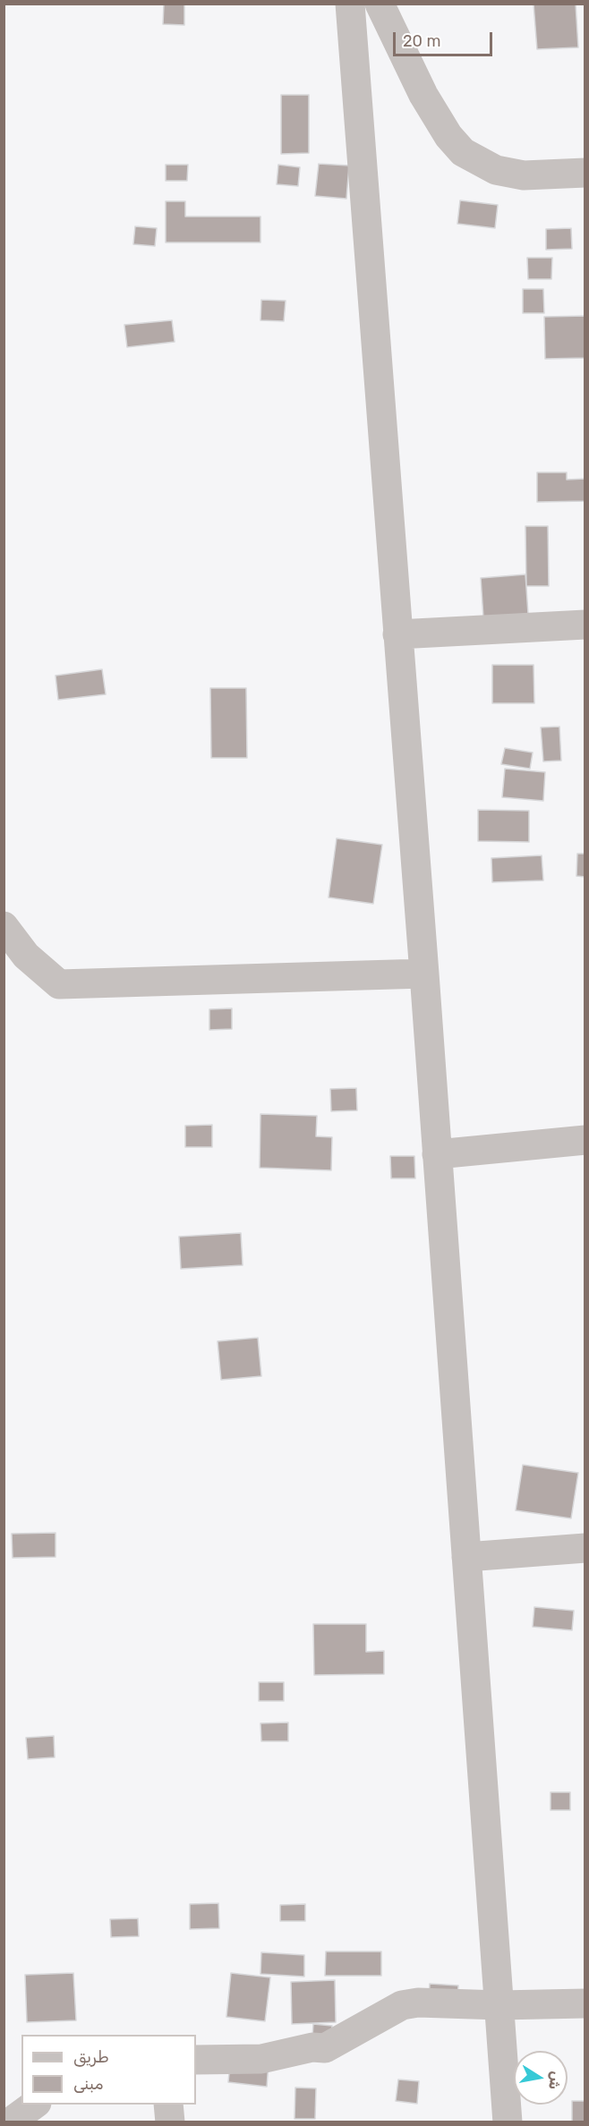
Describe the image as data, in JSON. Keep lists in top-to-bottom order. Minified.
{"legend":["طريق","مبنى"],"scale_bar":"20 m","north":"right"}
